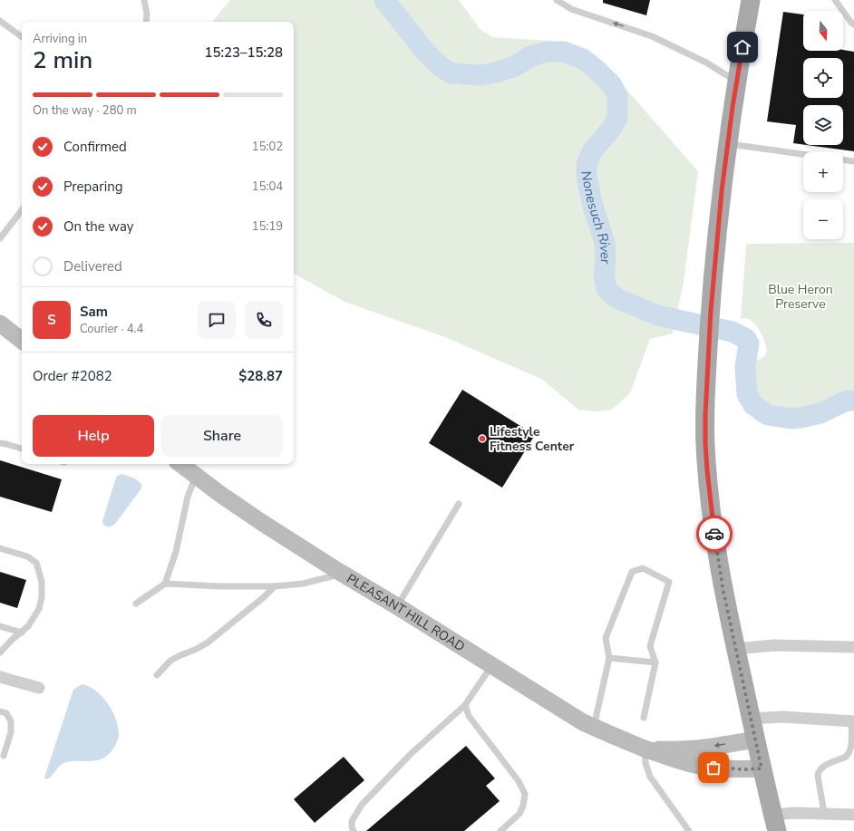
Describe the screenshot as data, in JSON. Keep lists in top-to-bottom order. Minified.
{"streets":{"street":["PLEASANT HILL ROAD"]},"water":["Nonesuch River"],"parks":["Blue Heron Preserve"],"places":["Lifestyle Fitness Center"],"north":"bottom","page":{"map_buttons":["+","−"],"heading":["2 min","Arriving in","15:23–15:28"],"panel":["Sam","Courier · 4.4","Order #2082","$28.87"],"bar":"On the way · 280 m","list":[["Confirmed","15:02"],["Preparing","15:04"],["On the way","15:19"],"Delivered"],"round":"S","buttons":["Help","Share"]}}
